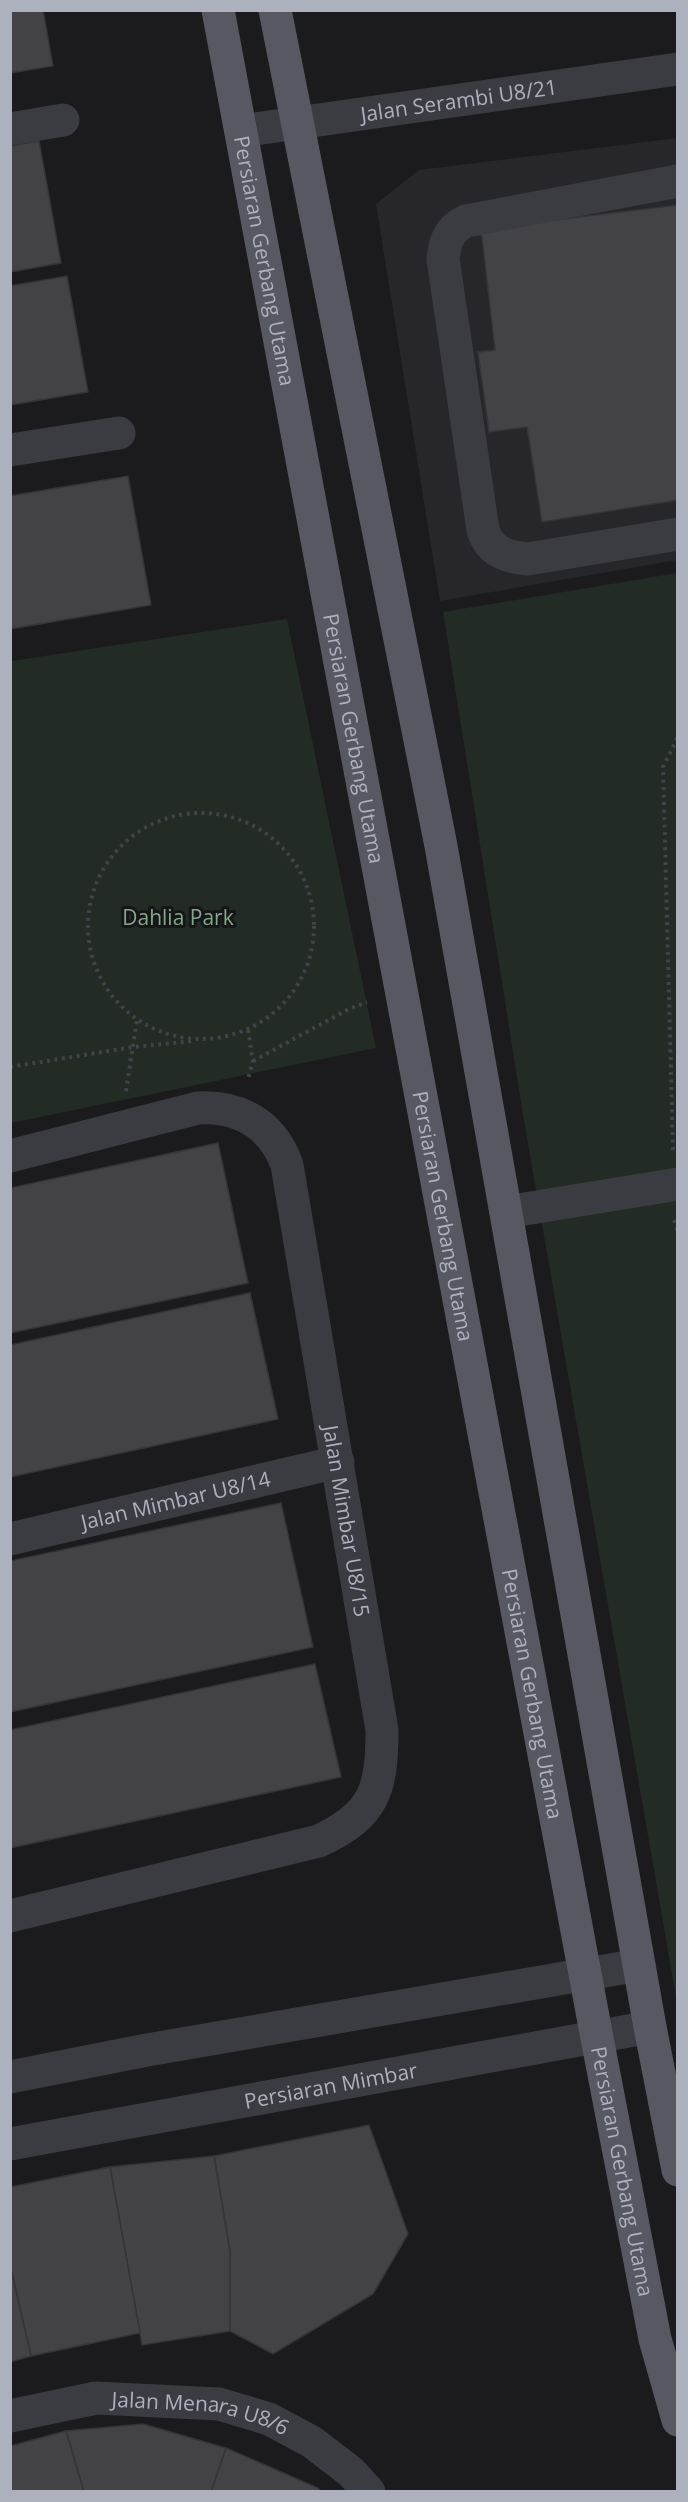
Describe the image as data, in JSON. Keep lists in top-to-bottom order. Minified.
{"streets":{"main road":["Persiaran Gerbang Utama"],"street":["Jalan Serambi U8/21","Jalan Mimbar U8/14","Jalan Mimbar U8/15","Persiaran Mimbar","Jalan Menara U8/6"]},"crossings":[["Jalan Serambi U8/21","Persiaran Gerbang Utama"],["Persiaran Gerbang Utama","Persiaran Mimbar"],["Jalan Mimbar U8/14","Jalan Mimbar U8/15"]],"parks":["Dahlia Park"]}
